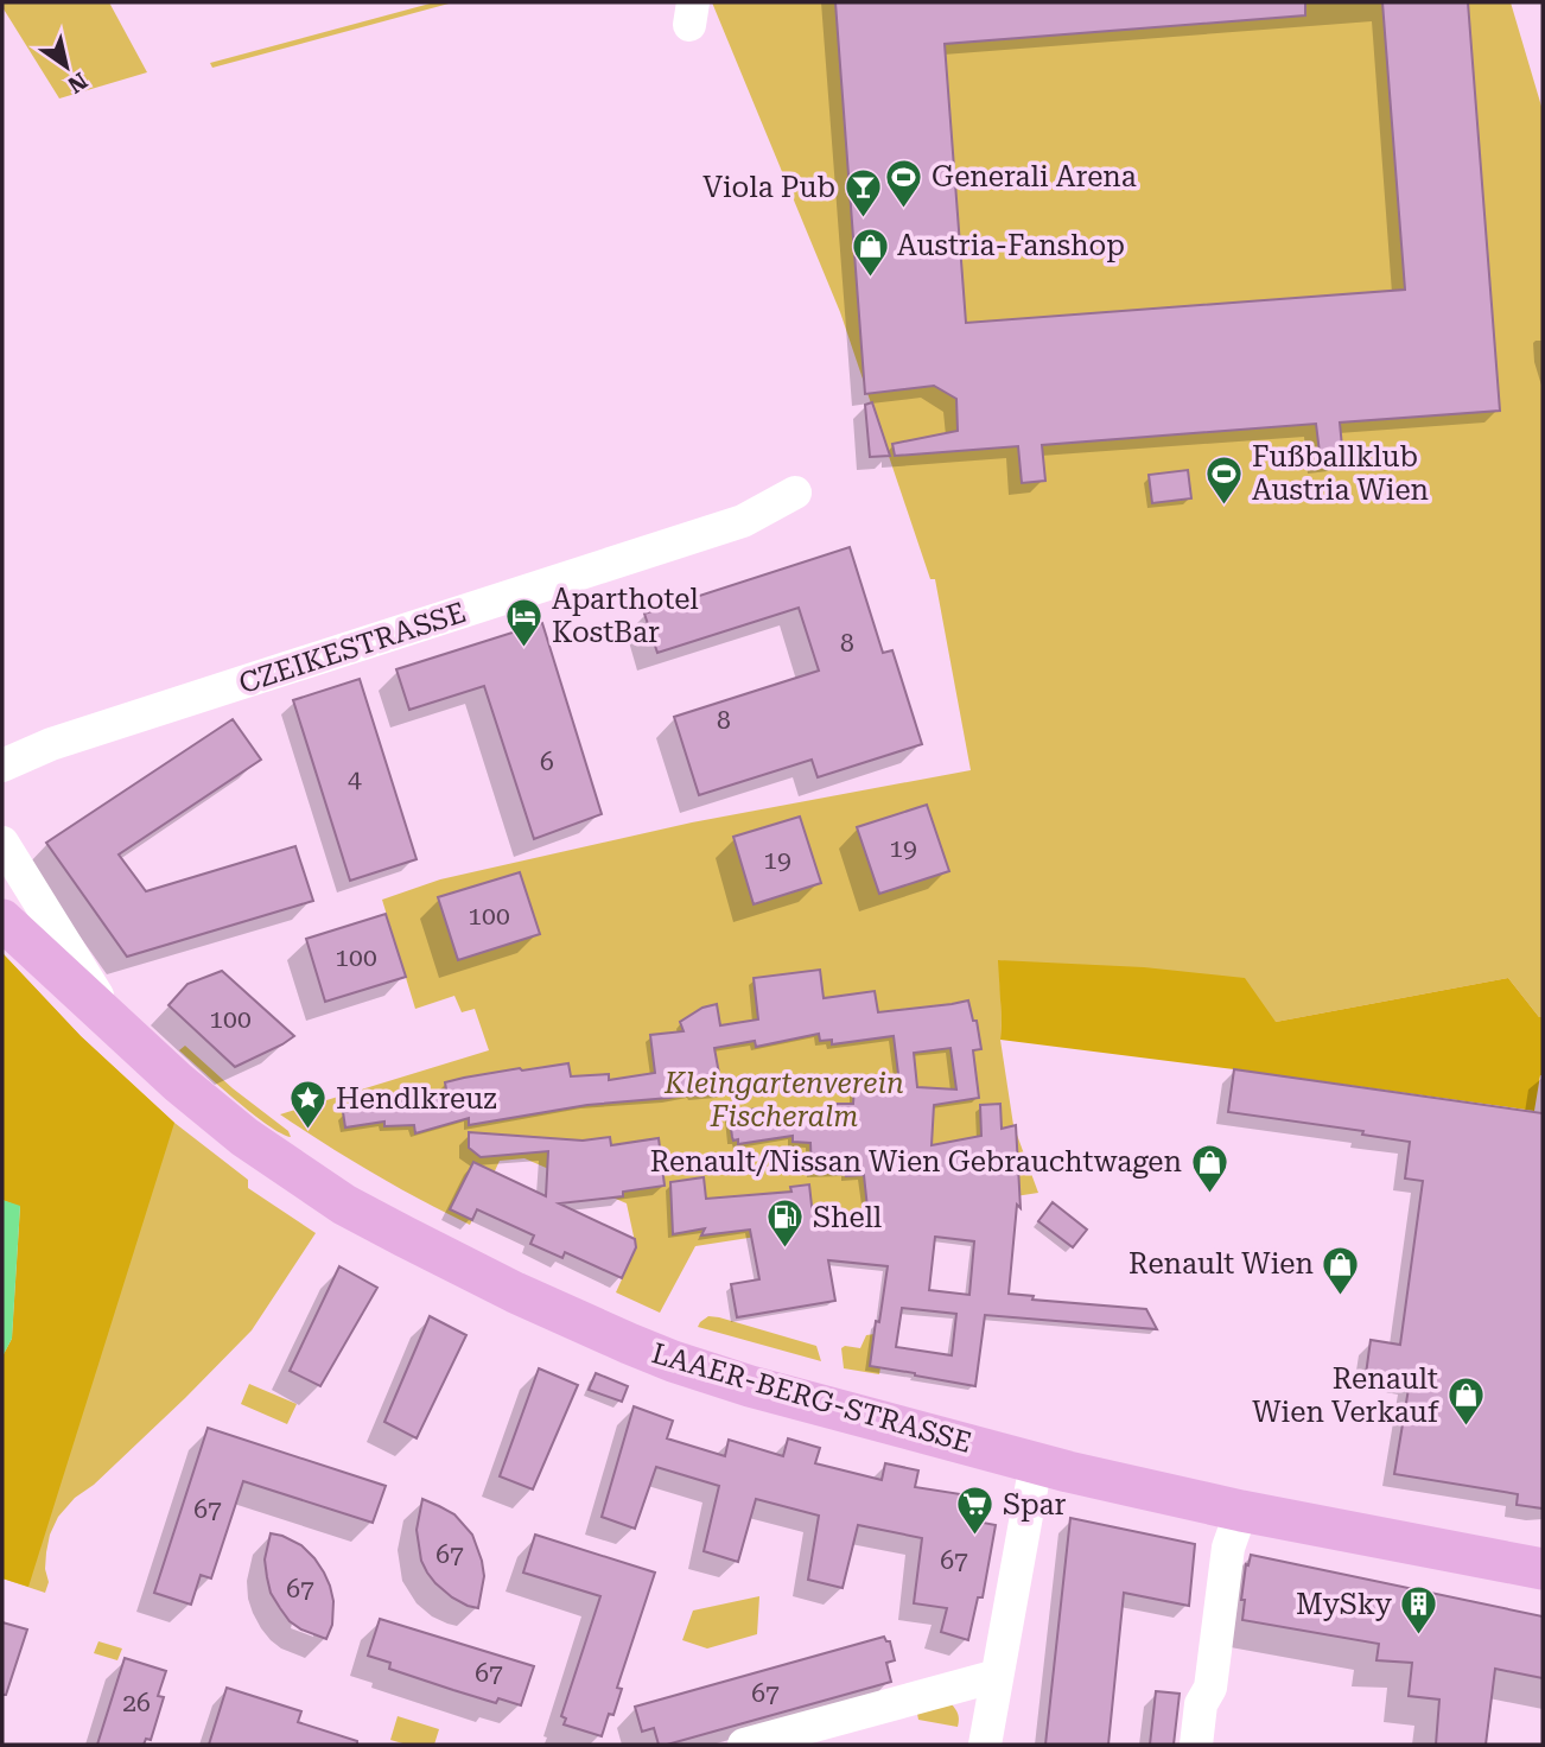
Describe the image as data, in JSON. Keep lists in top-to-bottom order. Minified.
{"streets":{"main road":["LAAER-BERG-STRASSE"],"street":["CZEIKESTRASSE"]},"parks":["Kleingartenverein Fischeralm"],"places":{"sports":["Generali Arena","Fußballklub Austria Wien"],"bar":["Viola Pub"],"shop":["Austria-Fanshop","Renault/Nissan Wien Gebrauchtwagen","Renault Wien","Renault Wien Verkauf"],"hotel":["Aparthotel KostBar"],"place":["Hendlkreuz"],"fuel station":["Shell"],"supermarket":["Spar"],"building":["MySky"]},"house_numbers":["8","8","6","4","19","19","100","100","100","67","67","67","67","67","67","26"],"north":"bottom right"}
